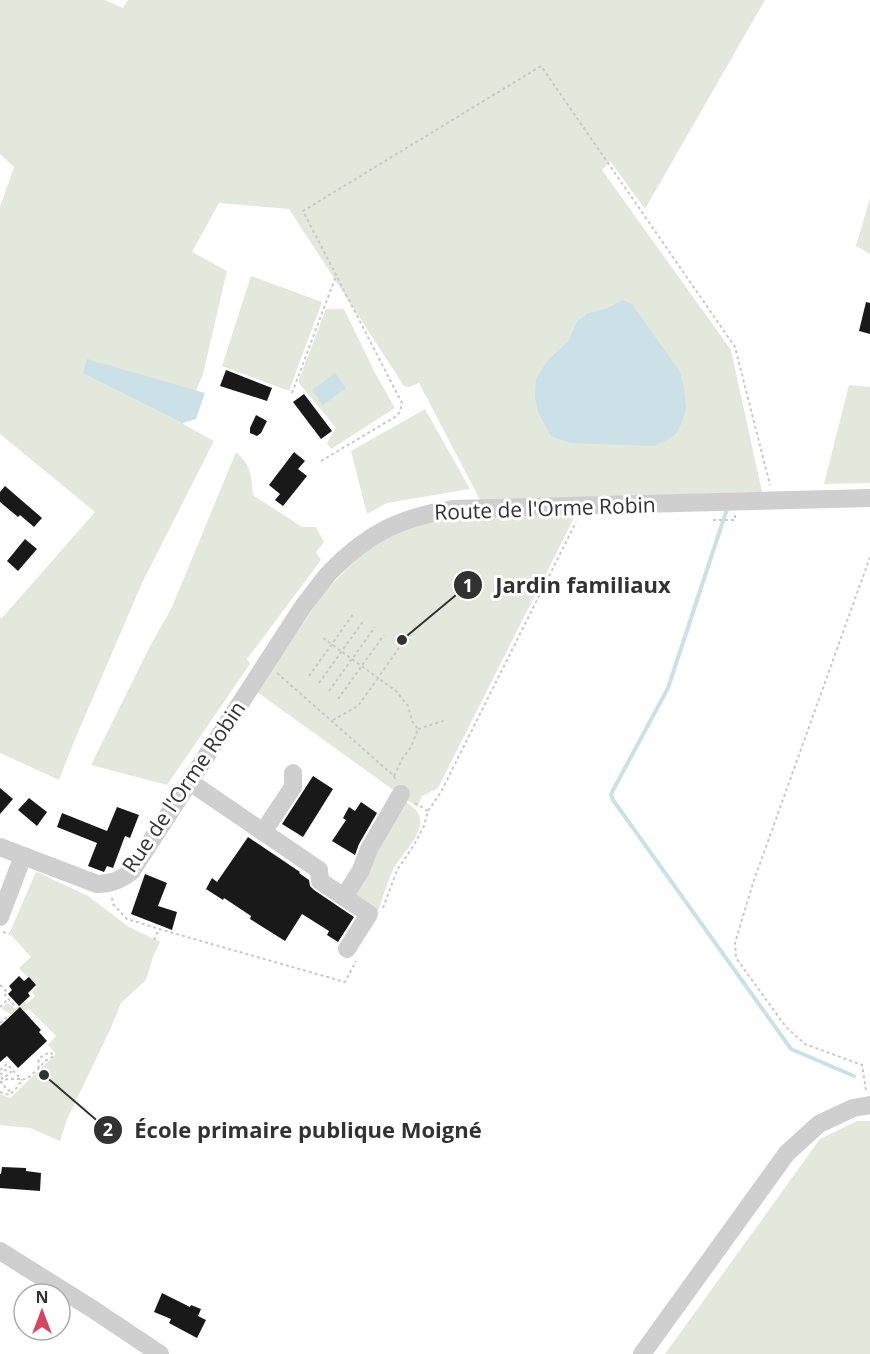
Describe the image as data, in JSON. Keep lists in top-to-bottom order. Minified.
{"streets":{"street":["Route de l'Orme Robin","Rue de l'Orme Robin"]},"crossings":[["Route de l'Orme Robin","Rue de l'Orme Robin"]],"places":["Jardin familiaux","École primaire publique Moigné"],"north":"top"}
